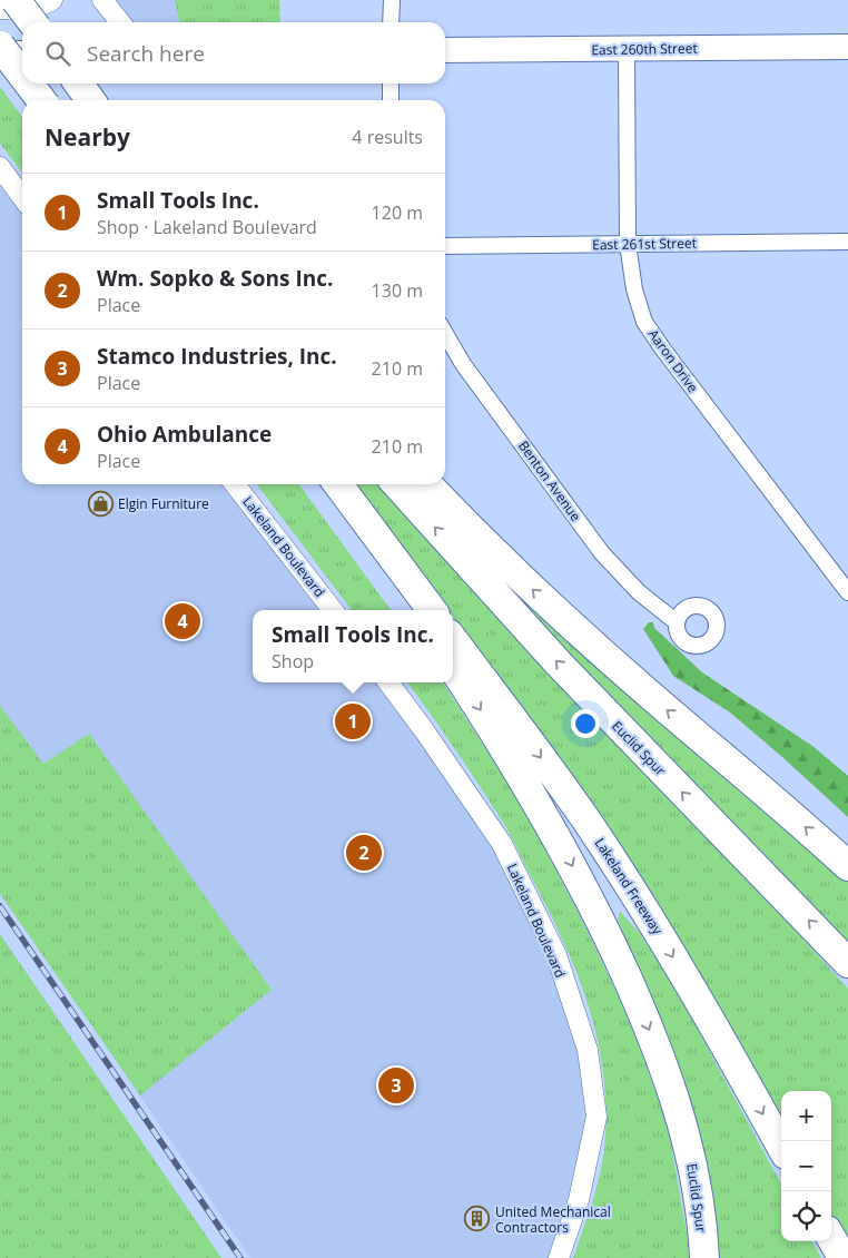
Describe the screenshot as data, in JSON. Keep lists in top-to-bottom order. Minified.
{"streets":{"highway":["Euclid Spur","Lakeland Freeway"],"main road":["East 260th Street"],"street":["East 261st Street","Aaron Drive","Benton Avenue","Lakeland Boulevard"]},"crossings":[["East 260th Street","Aaron Drive"],["East 261st Street","Aaron Drive"]],"places":{"shop":["Elgin Furniture"],"building":["United Mechanical Contractors"]},"page":{"search":"Search here","heading":["Nearby","4 results"],"list":[{"mark":"1","name":"Small Tools Inc.","note":"Shop · Lakeland Boulevard","value":"120 m"},{"mark":"2","name":"Wm. Sopko & Sons Inc.","note":"Place","value":"130 m"},{"mark":"3","name":"Stamco Industries, Inc.","note":"Place","value":"210 m"},{"mark":"4","name":"Ohio Ambulance","note":"Place","value":"210 m"}],"pins":["4","1","2","3"],"popup":["Small Tools Inc.","Shop"],"map_buttons":["+","−"]}}
